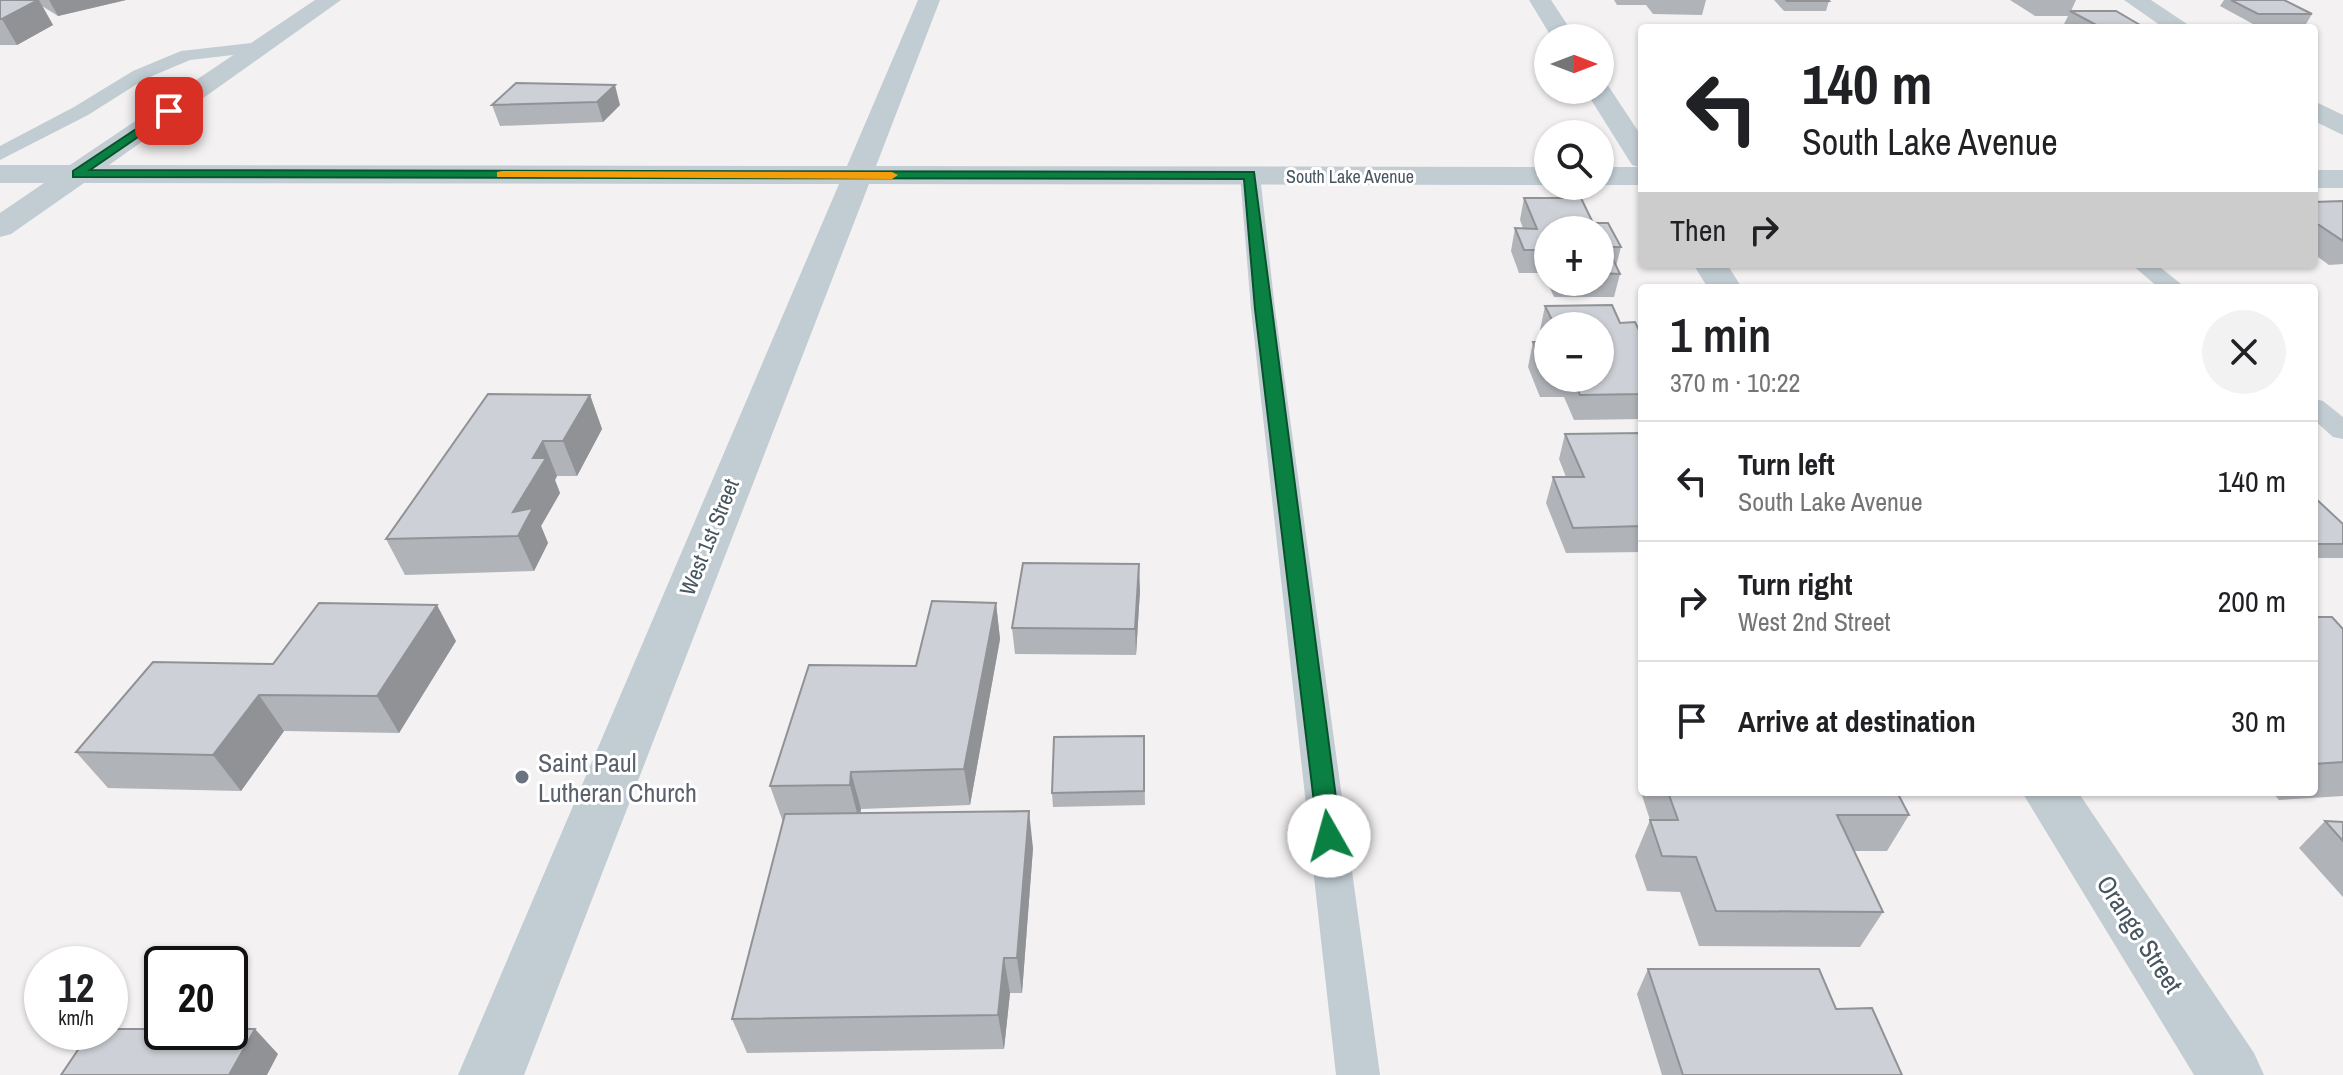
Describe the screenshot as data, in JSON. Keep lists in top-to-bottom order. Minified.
{"streets":{"street":["South Lake Avenue","West 1st Street","Orange Street"]},"crossings":[["South Lake Avenue","West 1st Street"]],"places":["Saint Paul Lutheran Church"],"north":"right","page":{"map_buttons":["+","−"],"turn":["140 m","South Lake Avenue"],"then":"Then","heading":["1 min","370 m · 10:22"],"list":[{"name":"Turn left","note":"South Lake Avenue","value":"140 m"},{"name":"Turn right","note":"West 2nd Street","value":"200 m"},{"name":"Arrive at destination","value":"30 m"}],"speed":"12 km/h","limit":"20"}}
